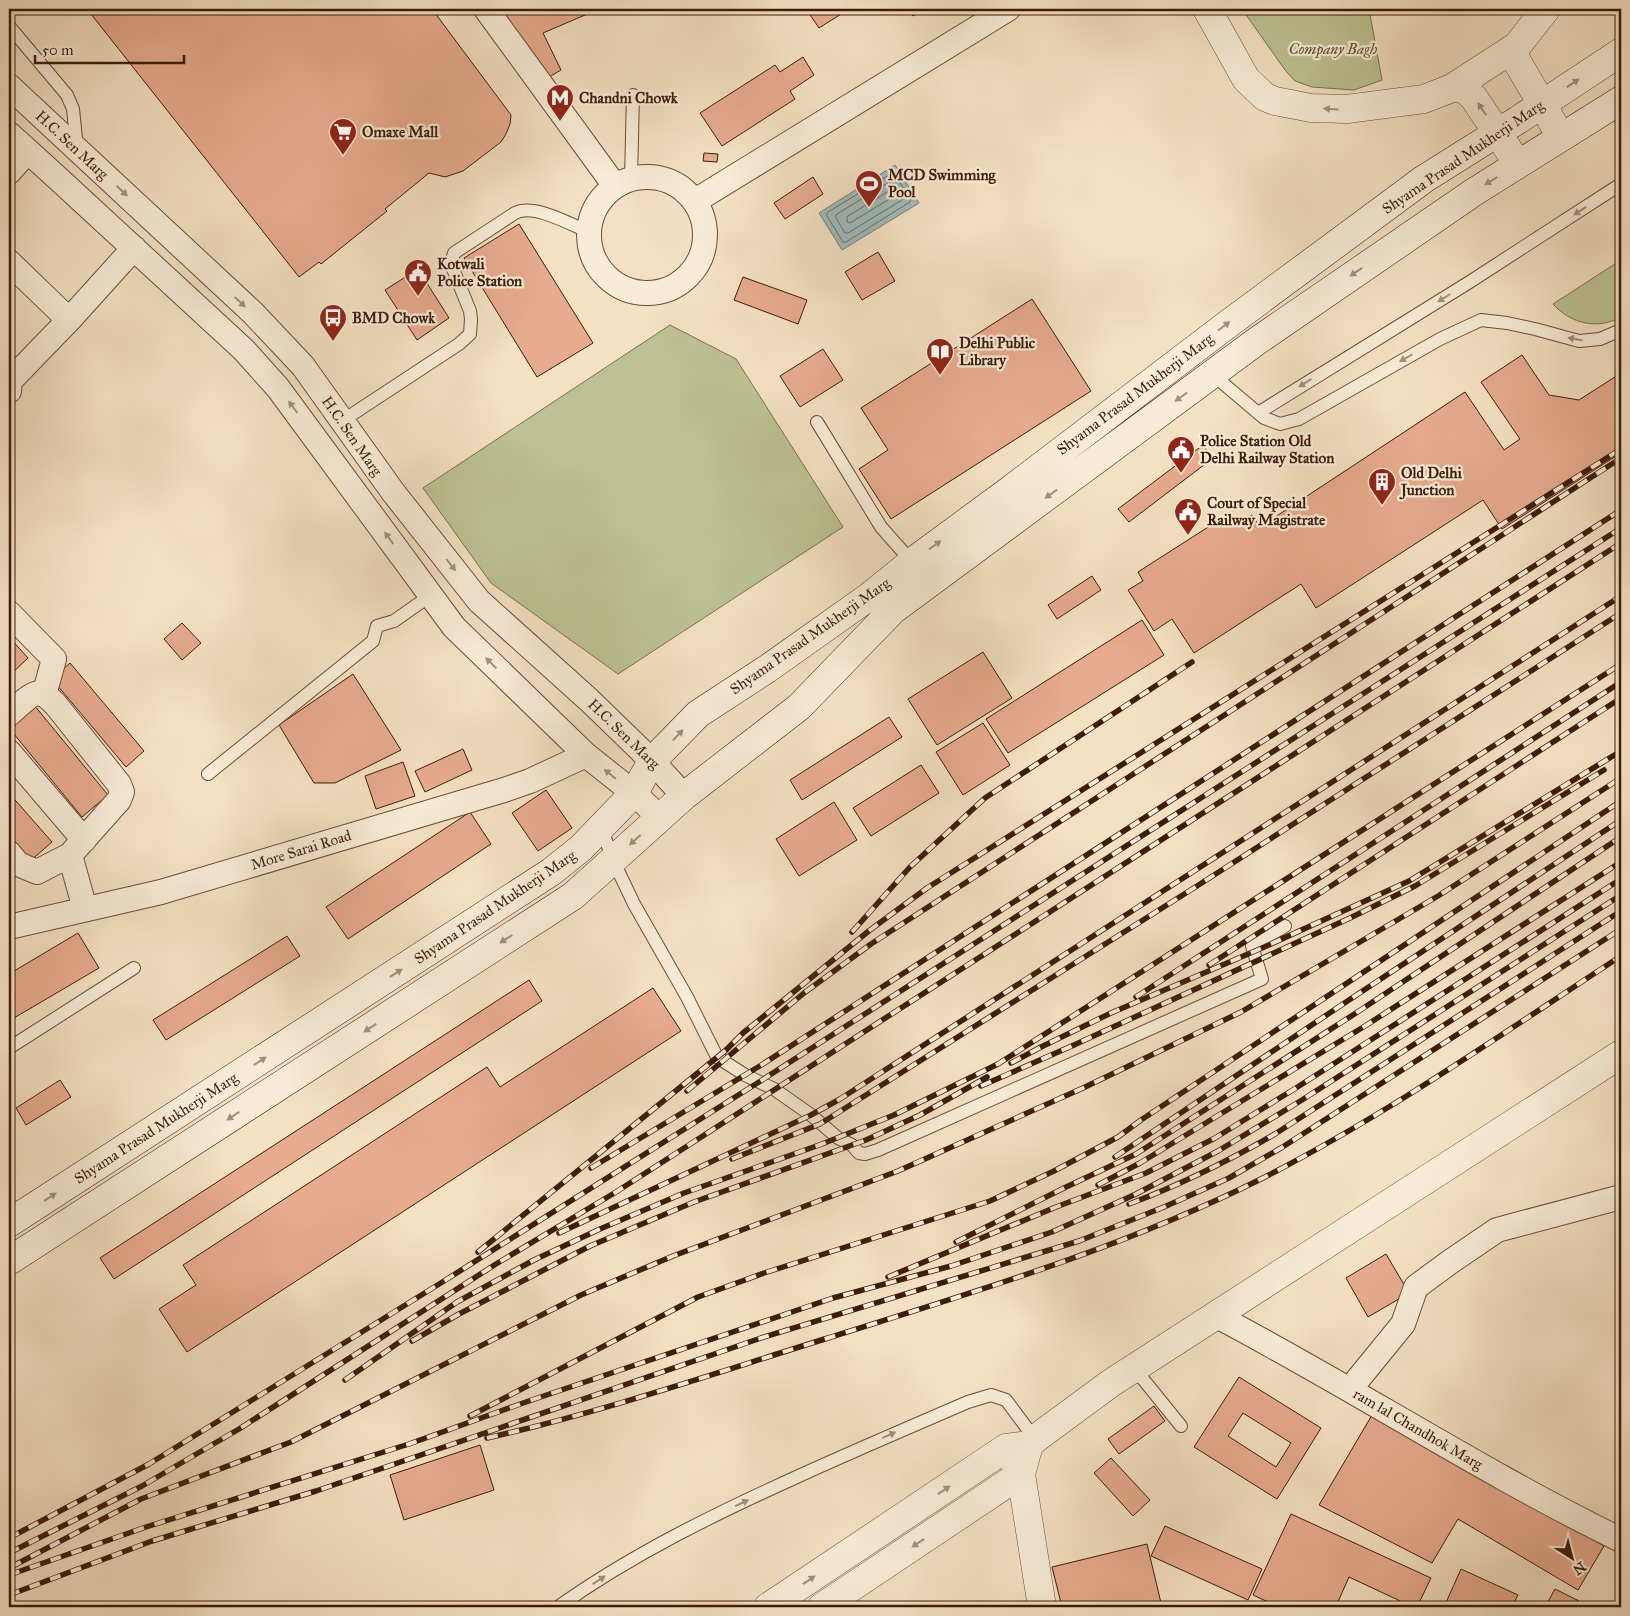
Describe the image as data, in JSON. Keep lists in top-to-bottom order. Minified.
{"streets":{"main road":["Shyama Prasad Mukherji Marg"],"street":["H.C. Sen Marg","More Sarai Road","ram lal Chandhok Marg"]},"crossings":[["H.C. Sen Marg","Shyama Prasad Mukherji Marg"],["H.C. Sen Marg","More Sarai Road"]],"parks":["Company Bagh"],"places":{"metro station":["Chandni Chowk"],"supermarket":["Omaxe Mall"],"sports":["MCD Swimming Pool"],"public building":["Kotwali Police Station","Police Station Old Delhi Railway Station","Court of Special Railway Magistrate"],"bus stop":["BMD Chowk"],"library":["Delhi Public Library"],"building":["Old Delhi Junction"]},"scale_bar":"50 m","north":"bottom right"}
